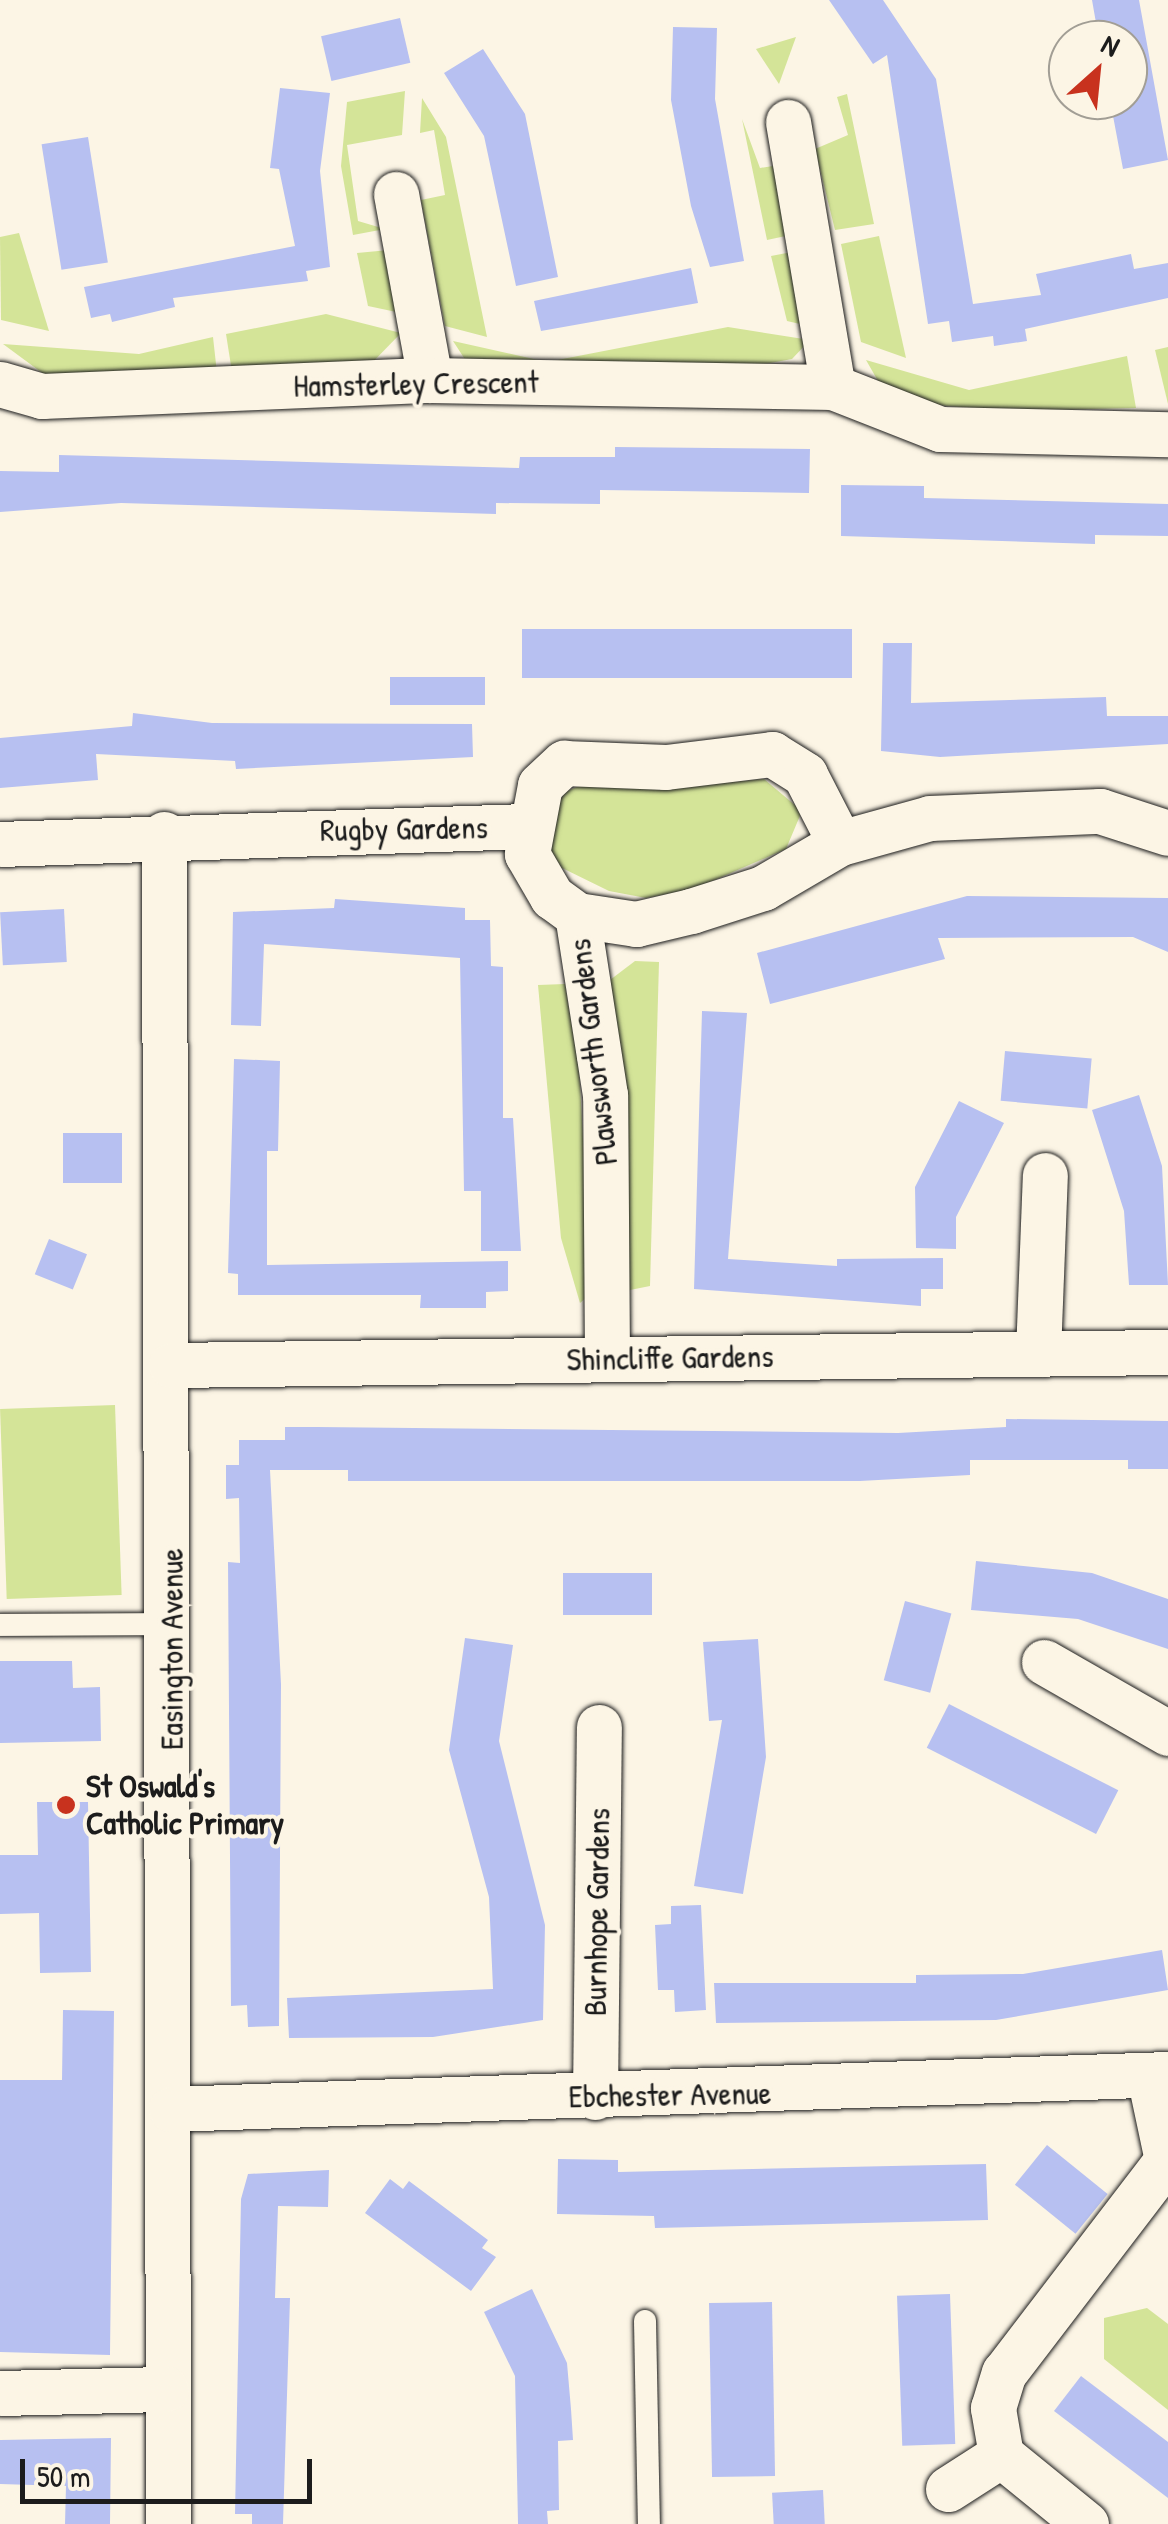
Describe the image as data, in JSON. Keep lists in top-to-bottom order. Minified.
{"streets":{"street":["Hamsterley Crescent","Rugby Gardens","Plawsworth Gardens","Shincliffe Gardens","Easington Avenue","Burnhope Gardens","Ebchester Avenue"]},"crossings":[["Rugby Gardens","Plawsworth Gardens"],["Rugby Gardens","Easington Avenue"],["Plawsworth Gardens","Shincliffe Gardens"],["Shincliffe Gardens","Easington Avenue"],["Easington Avenue","Ebchester Avenue"],["Burnhope Gardens","Ebchester Avenue"]],"places":["St Oswald's Catholic Primary"],"scale_bar":"50 m","north":"top right"}
